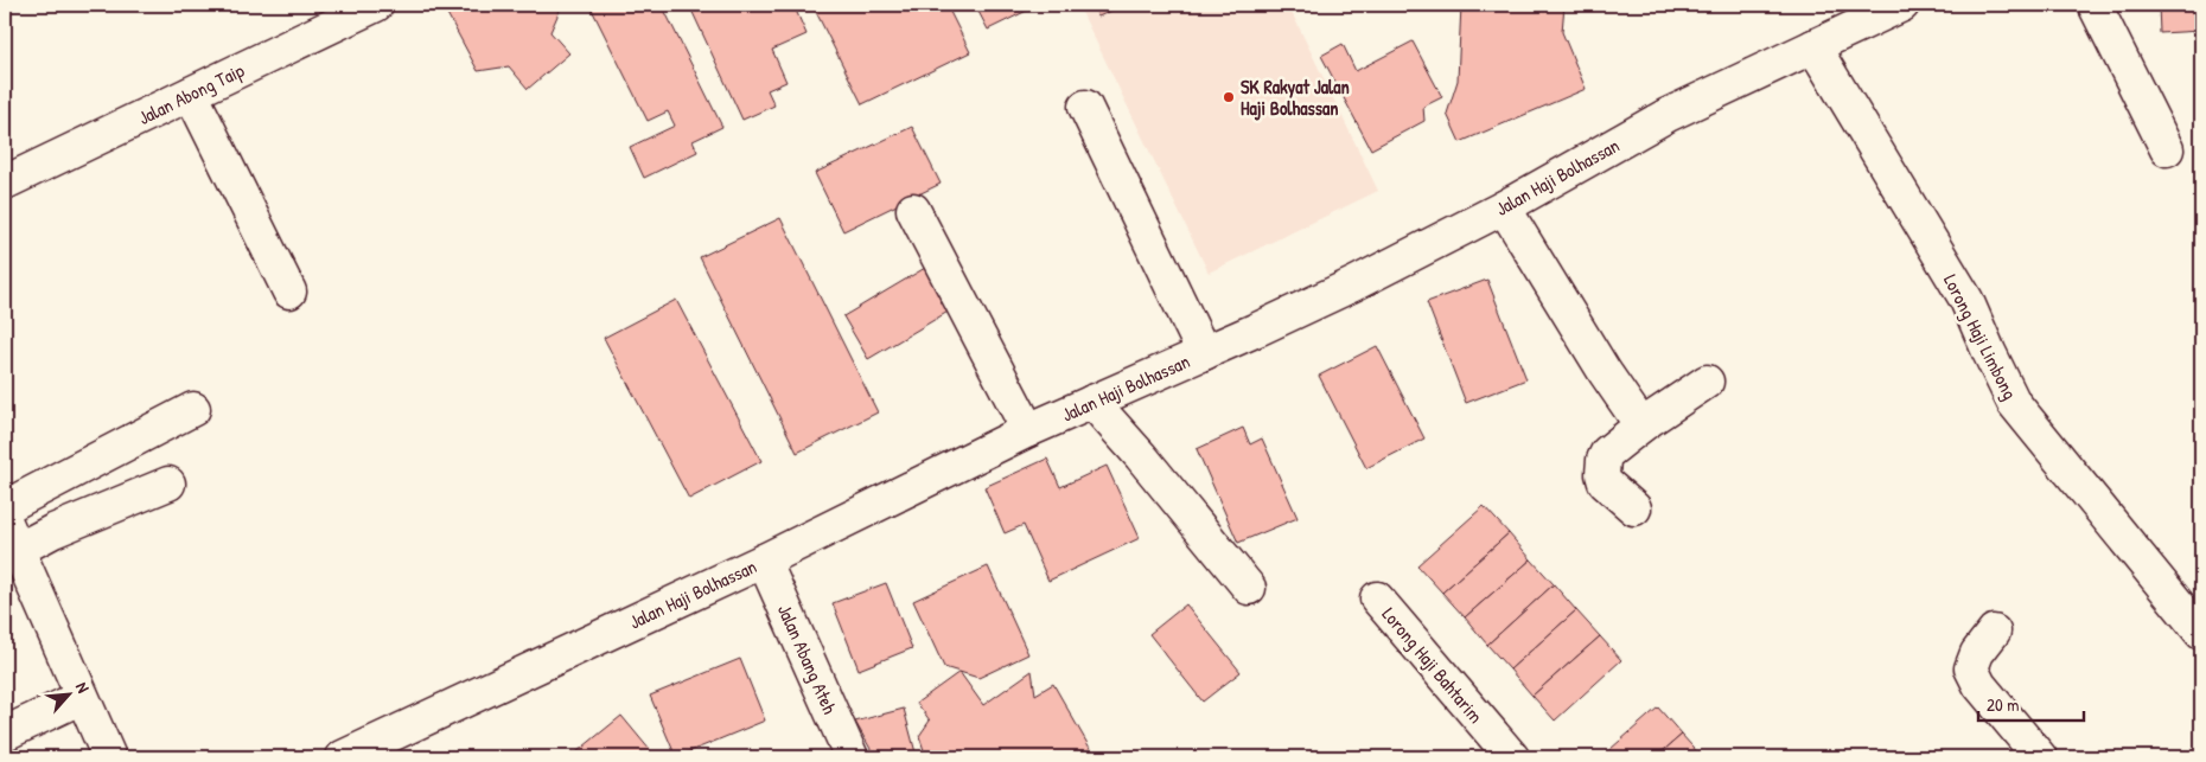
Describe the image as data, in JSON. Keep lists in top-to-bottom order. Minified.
{"streets":{"street":["Jalan Abong Taip","Jalan Haji Bolhassan","Lorong Haji Limbong","Jalan Abang Ateh","Lorong Haji Bahtarim"]},"crossings":[["Jalan Haji Bolhassan","Lorong Haji Limbong"],["Jalan Haji Bolhassan","Jalan Abang Ateh"]],"places":["SK Rakyat Jalan Haji Bolhassan"],"scale_bar":"20 m","north":"top right"}
